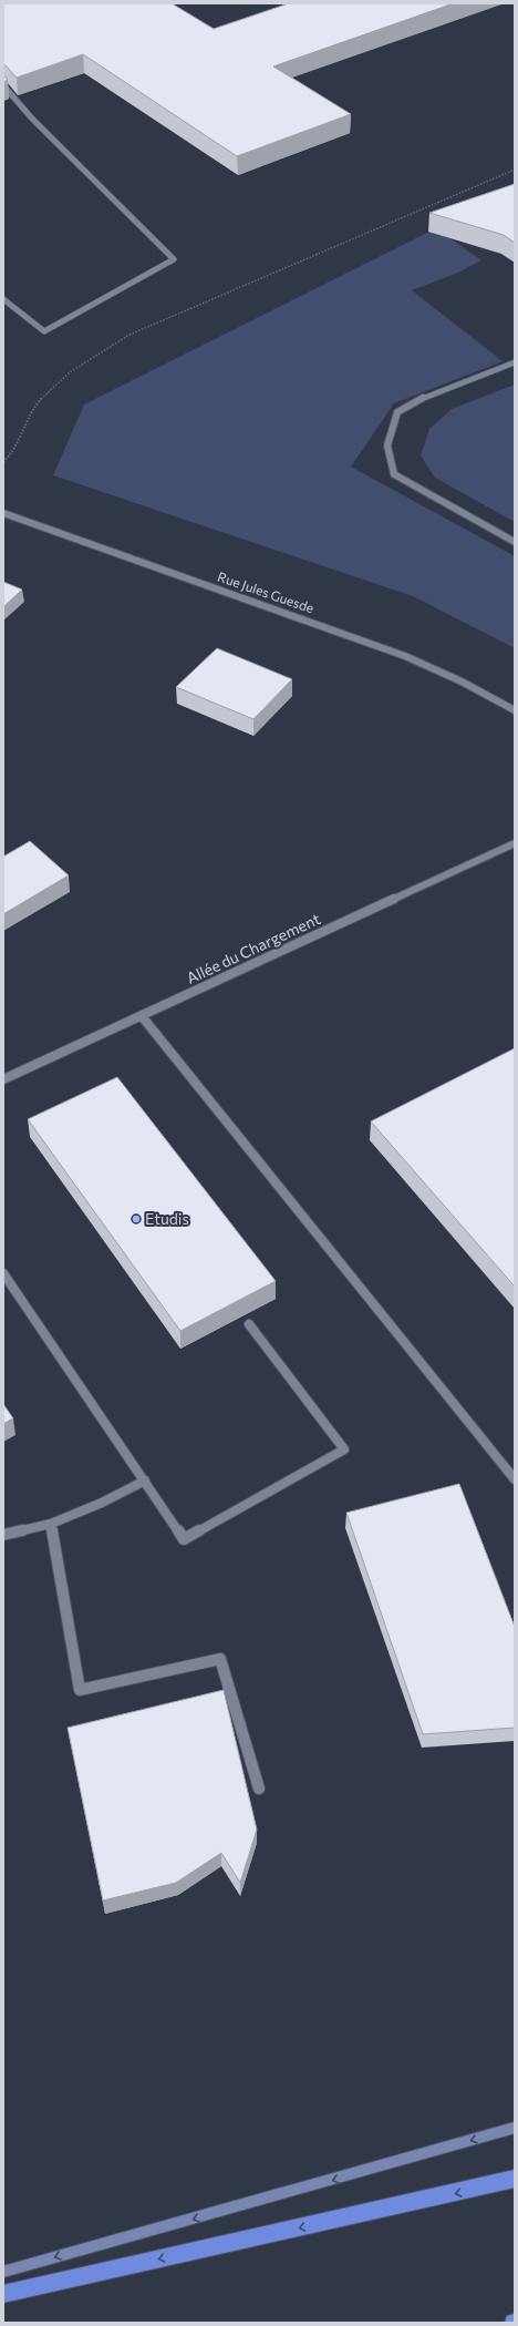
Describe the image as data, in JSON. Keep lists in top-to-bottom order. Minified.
{"streets":{"street":["Rue Jules Guesde","Allée du Chargement"]},"places":["Etudis"]}
